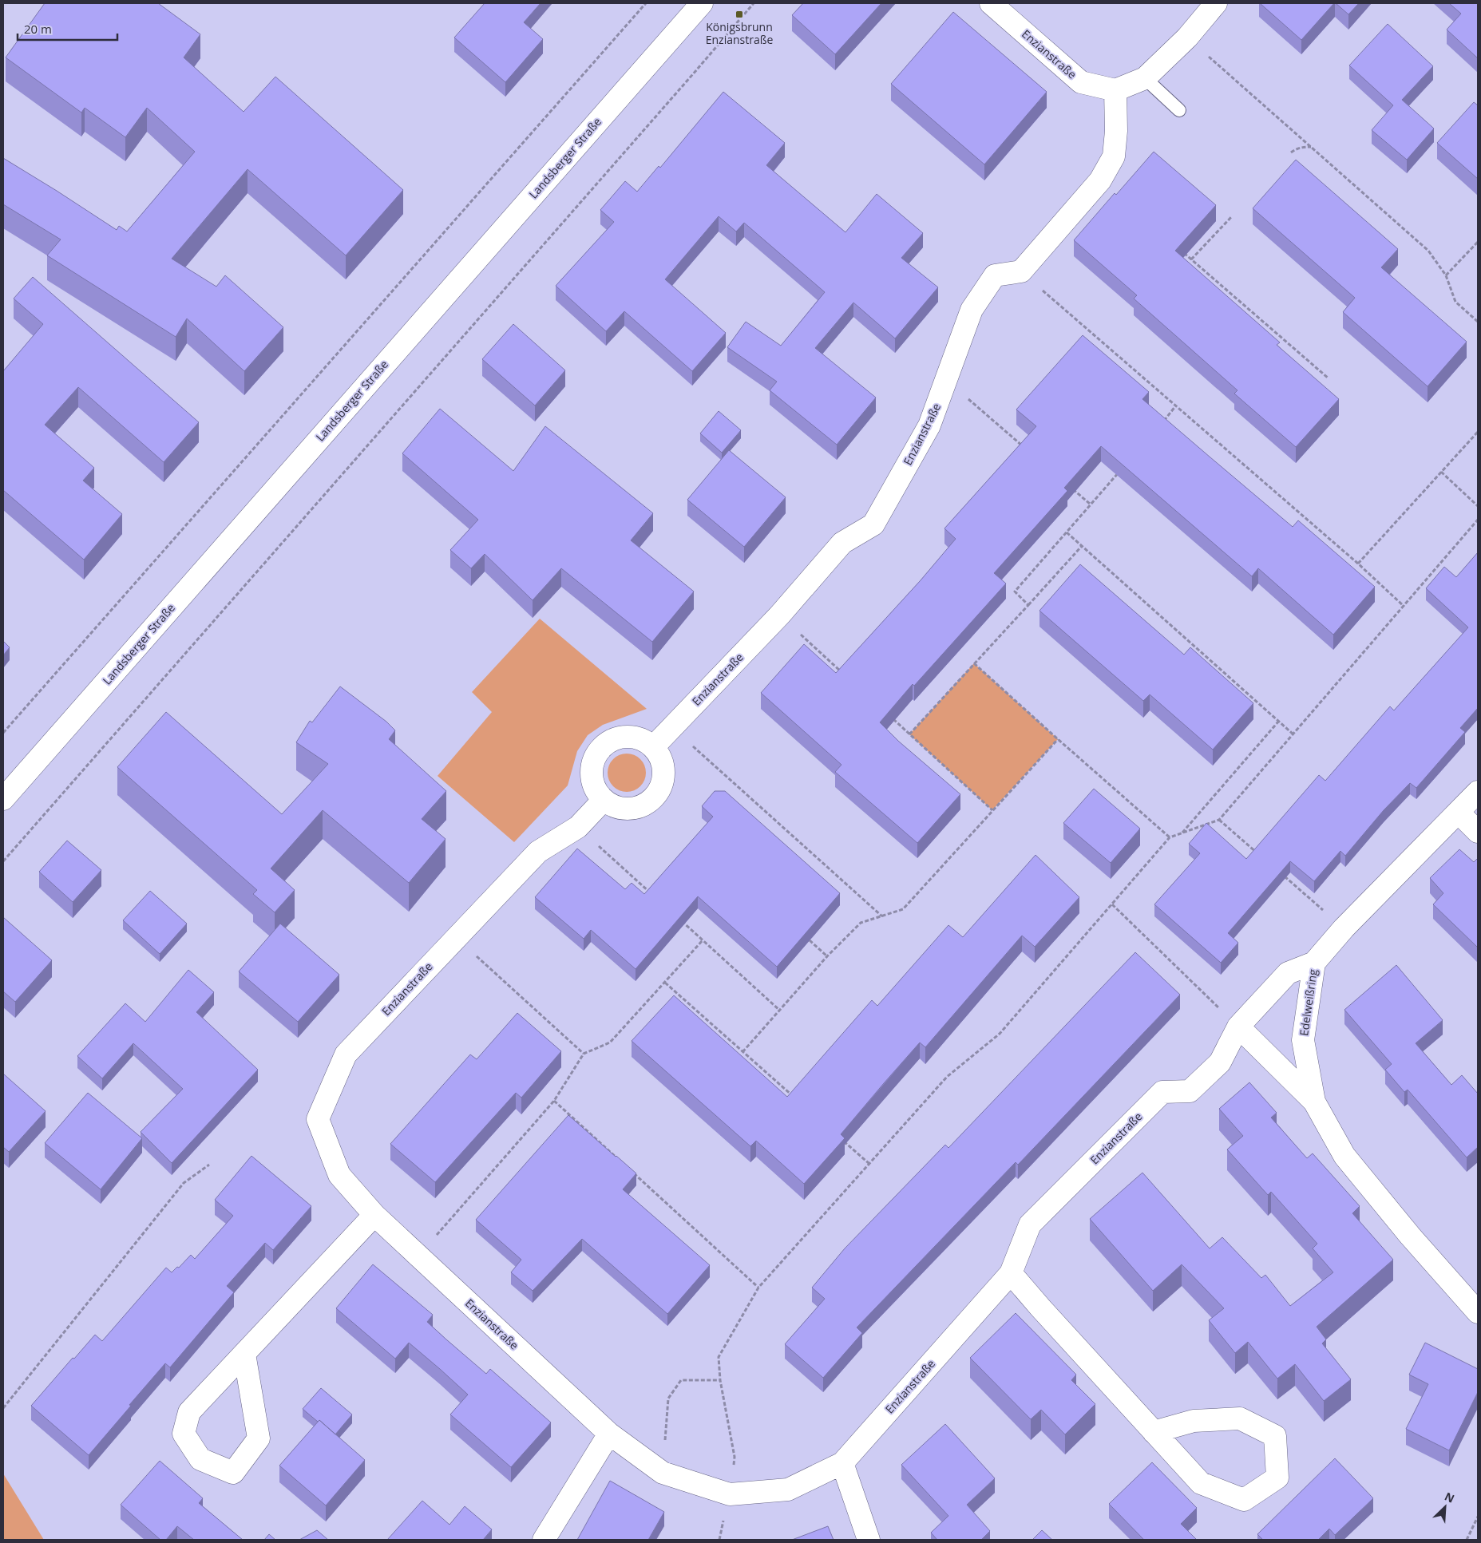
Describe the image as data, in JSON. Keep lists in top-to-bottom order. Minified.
{"streets":{"street":["Enzianstraße","Landsberger Straße","Edelweißring"]},"crossings":[["Enzianstraße","Edelweißring"]],"places":{"transit":["Königsbrunn Enzianstraße"]},"scale_bar":"20 m","north":"top right"}
